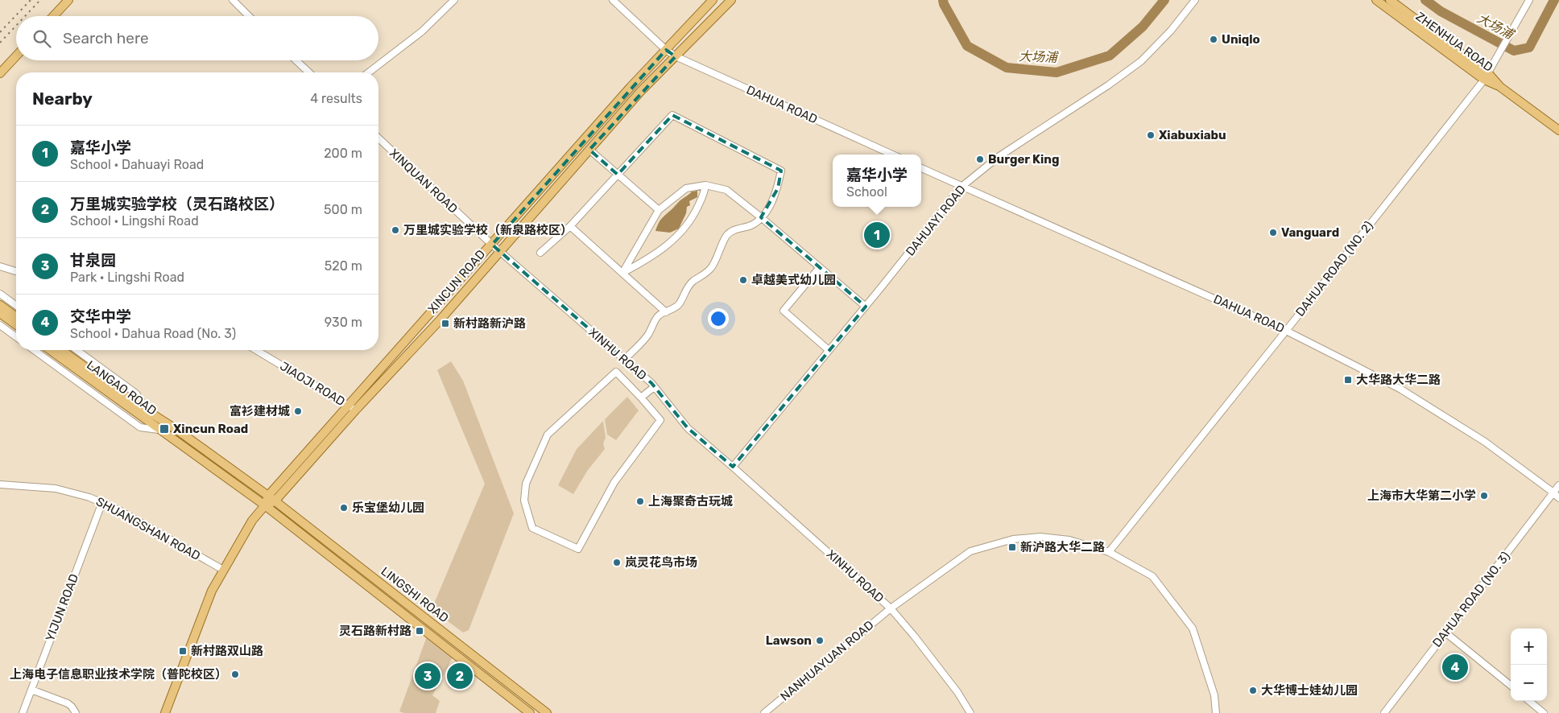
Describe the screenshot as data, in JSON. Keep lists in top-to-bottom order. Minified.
{"streets":{"main road":["ZHENHUA ROAD","XINCUN ROAD","LANGAO ROAD","LINGSHI ROAD"],"street":["DAHUA ROAD","XINQUAN ROAD","DAHUAYI ROAD","DAHUA ROAD (NO. 2)","XINHU ROAD","JIAOJI ROAD","SHUANGSHAN ROAD","DAHUA ROAD (NO. 3)","YIJUN ROAD","NANHUAYUAN ROAD"]},"crossings":[["ZHENHUA ROAD","DAHUA ROAD (NO. 2)"],["DAHUA ROAD","DAHUAYI ROAD"],["DAHUA ROAD","DAHUA ROAD (NO. 2)"],["DAHUA ROAD","XINCUN ROAD"],["DAHUA ROAD","DAHUA ROAD (NO. 3)"],["XINQUAN ROAD","XINCUN ROAD"],["XINQUAN ROAD","XINHU ROAD"],["DAHUAYI ROAD","XINHU ROAD"],["DAHUA ROAD (NO. 2)","XINHU ROAD"],["XINCUN ROAD","XINHU ROAD"],["XINCUN ROAD","JIAOJI ROAD"],["XINCUN ROAD","LANGAO ROAD"],["XINCUN ROAD","SHUANGSHAN ROAD"],["XINCUN ROAD","LINGSHI ROAD"],["XINHU ROAD","NANHUAYUAN ROAD"],["LANGAO ROAD","LINGSHI ROAD"],["SHUANGSHAN ROAD","YIJUN ROAD"]],"water":["大场浦"],"places":{"other":["Uniqlo","Xiabuxiabu","Burger King","万里城实验学校（新泉路校区）","Vanguard","卓越美式幼儿园","富衫建材城","上海市大华第二小学","上海聚奇古玩城","乐宝堡幼儿园","岚灵花鸟市场","Lawson","上海电子信息职业技术学院（普陀校区）","大华博士娃幼儿园"],"transit":["新村路新沪路","大华路大华二路","Xincun Road","新沪路大华二路","灵石路新村路","新村路双山路"]},"page":{"search":"Search here","heading":["Nearby","4 results"],"list":[{"mark":"1","name":"嘉华小学","note":"School · Dahuayi Road","value":"200 m"},{"mark":"2","name":"万里城实验学校（灵石路校区）","note":"School · Lingshi Road","value":"500 m"},{"mark":"3","name":"甘泉园","note":"Park · Lingshi Road","value":"520 m"},{"mark":"4","name":"交华中学","note":"School · Dahua Road (No. 3)","value":"930 m"}],"popup":["嘉华小学","School"],"pins":["1","4","2","3"],"map_buttons":["+","−"]}}
